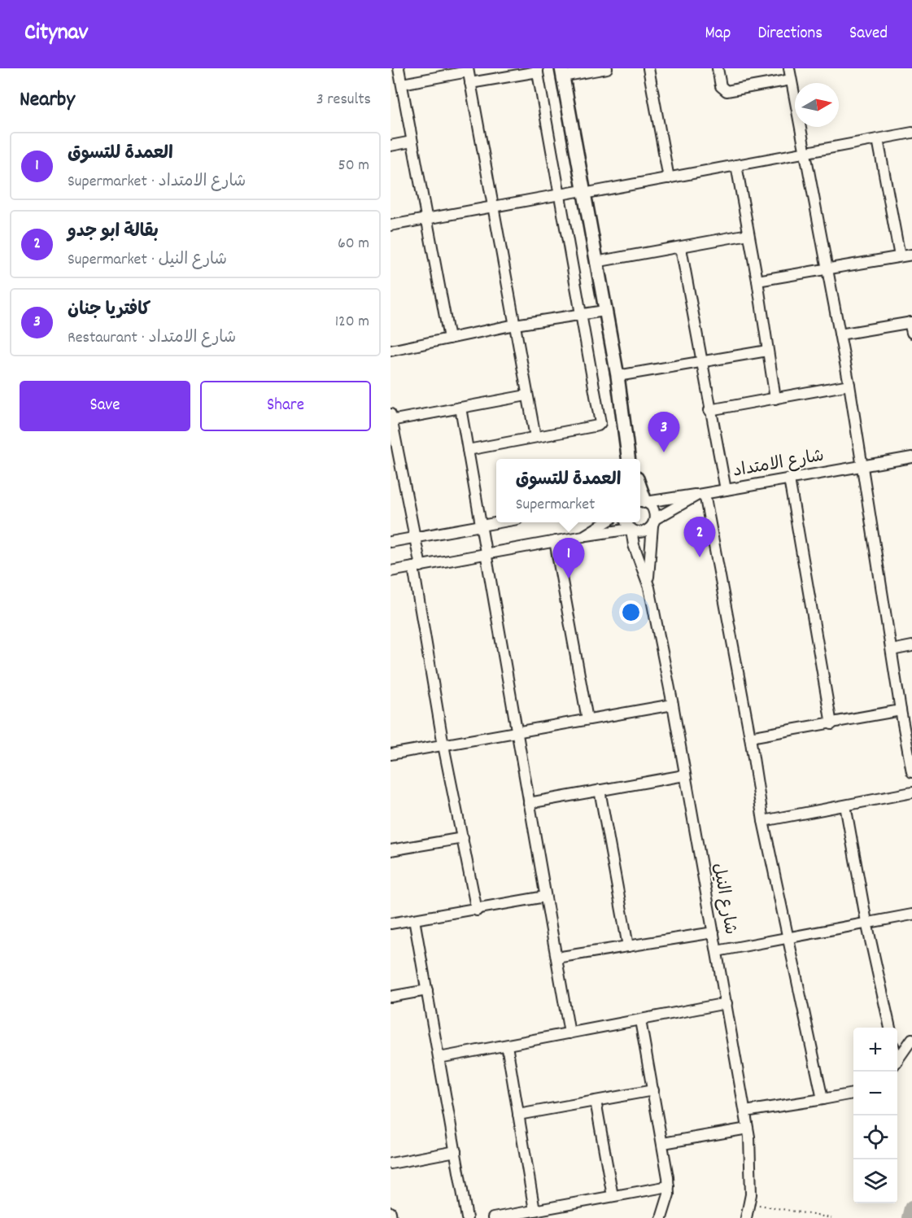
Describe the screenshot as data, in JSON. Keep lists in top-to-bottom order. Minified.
{"streets":{"street":["شارع الامتداد","شارع النيل"]},"crossings":[["شارع الامتداد","شارع النيل"]],"north":"right","page":{"header":"Citynav","nav":["Map","Directions","Saved"],"heading":["Nearby","3 results"],"list":[{"mark":"1","name":"العمدة للتسوق","note":"Supermarket · شارع الامتداد","value":"50 m"},{"mark":"2","name":"بقالة ابو جدو","note":"Supermarket · شارع النيل","value":"60 m"},{"mark":"3","name":"كافتريا جنان","note":"Restaurant · شارع الامتداد","value":"120 m"}],"buttons":["Save","Share"],"pins":["3","2","1"],"popup":["العمدة للتسوق","Supermarket"],"map_buttons":["+","−"]}}
